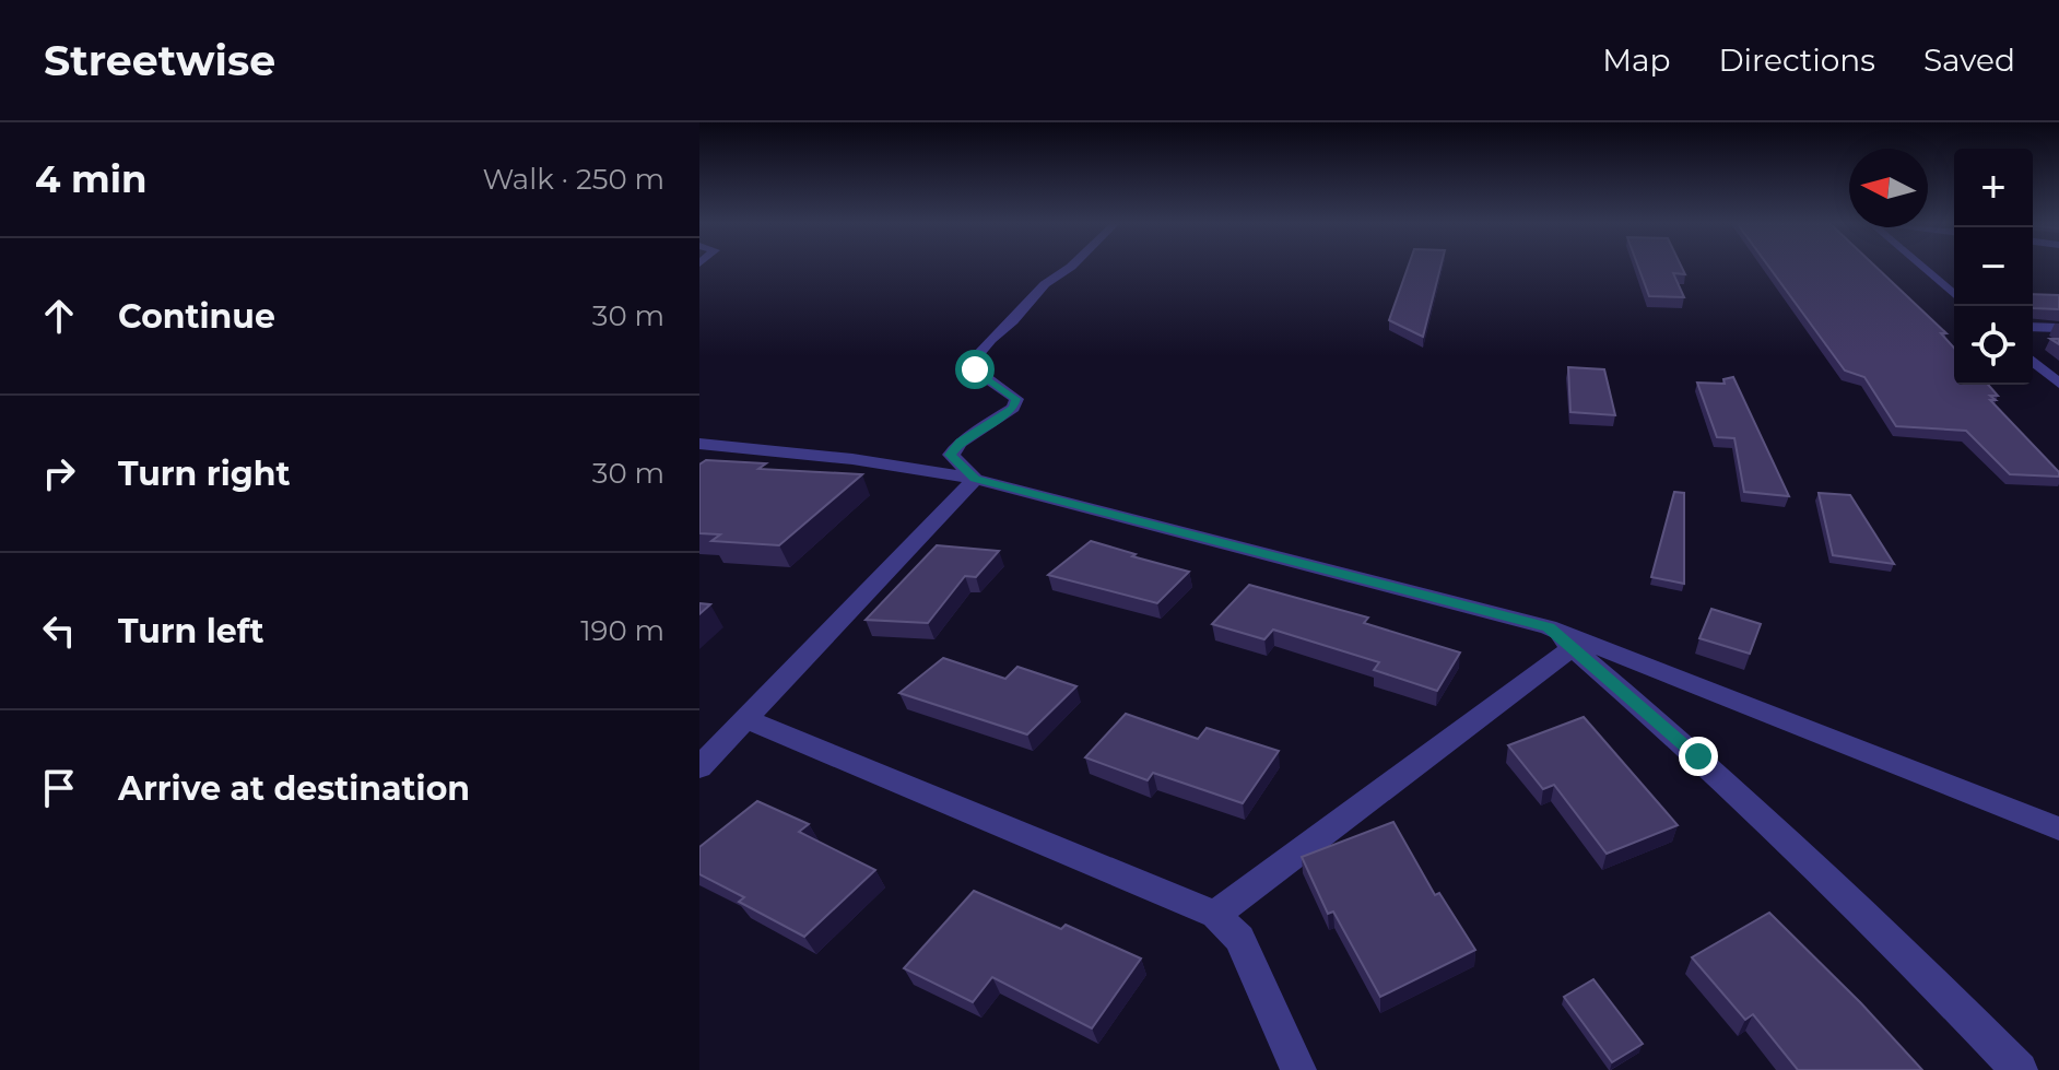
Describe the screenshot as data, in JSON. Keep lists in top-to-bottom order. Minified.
{"north":"left","page":{"header":"Streetwise","nav":["Map","Directions","Saved"],"heading":["4 min","Walk · 250 m"],"map_buttons":["+","−"],"list":[["Continue","30 m"],["Turn right","30 m"],["Turn left","190 m"],"Arrive at destination"]}}
